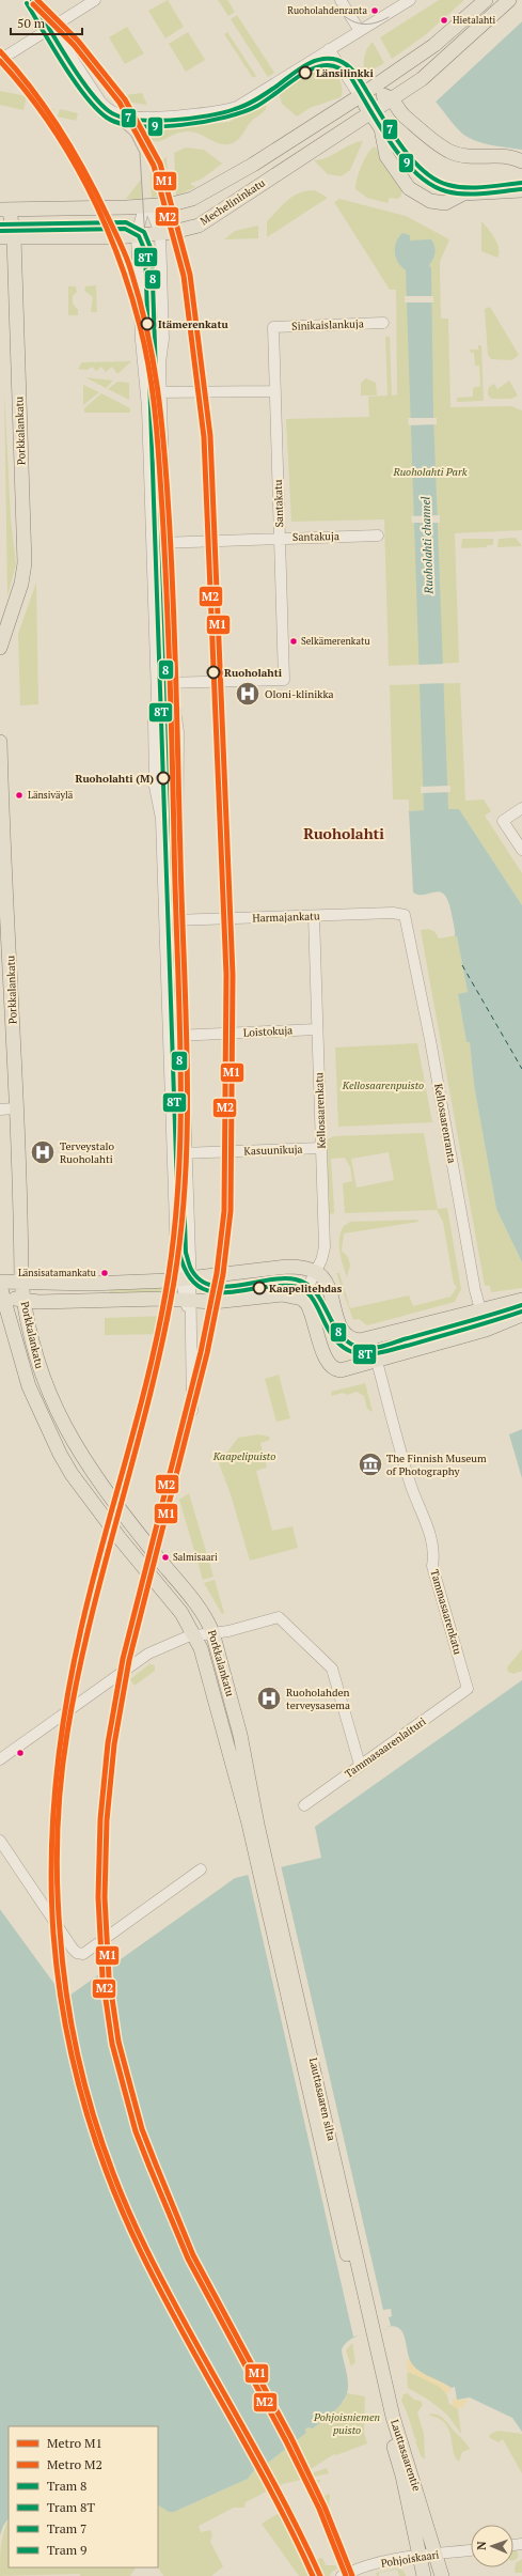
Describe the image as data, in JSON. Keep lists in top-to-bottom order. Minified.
{"streets":{"main road":["Mechelininkatu","Porkkalankatu","Lauttasaaren silta","Lauttasaarentie"],"street":["Sinikaislankuja","Santakatu","Santakuja","Harmajankatu","Loistokuja","Kellosaarenkatu","Kellosaarenranta","Kasuunikuja","Tammasaarenkatu","Tammasaarenlaituri","Pohjoiskaari"]},"crossings":[["Mechelininkatu","Porkkalankatu"],["Sinikaislankuja","Santakatu"],["Porkkalankatu","Lauttasaaren silta"],["Santakatu","Santakuja"],["Harmajankatu","Kellosaarenkatu"],["Harmajankatu","Kellosaarenranta"],["Loistokuja","Kellosaarenkatu"],["Kellosaarenkatu","Kasuunikuja"],["Tammasaarenkatu","Tammasaarenlaituri"],["Lauttasaaren silta","Lauttasaarentie"],["Lauttasaarentie","Pohjoiskaari"]],"districts":["Ruoholahti"],"water":["Ruoholahti channel"],"parks":["Ruoholahti Park","Kellosaarenpuisto","Kaapelipuisto","Pohjoisniemen puisto"],"places":{"other":["Ruoholahdenranta","Hietalahti","Länsilinkki","Itämerenkatu","Selkämerenkatu","Ruoholahti","Ruoholahti (M)","Länsiväylä","Länsisatamankatu","Kaapelitehdas","Salmisaari"],"hospital":["Oloni-klinikka","Terveystalo Ruoholahti","Ruoholahden terveysasema"],"museum":["The Finnish Museum of Photography"]},"lines":["metro line M1","tram line 7","tram line 9","metro line M2","tram line 8","tram line 8T"],"legend":["Metro M1","Metro M2","Tram 8","Tram 8T","Tram 7","Tram 9"],"scale_bar":"50 m","north":"left"}
